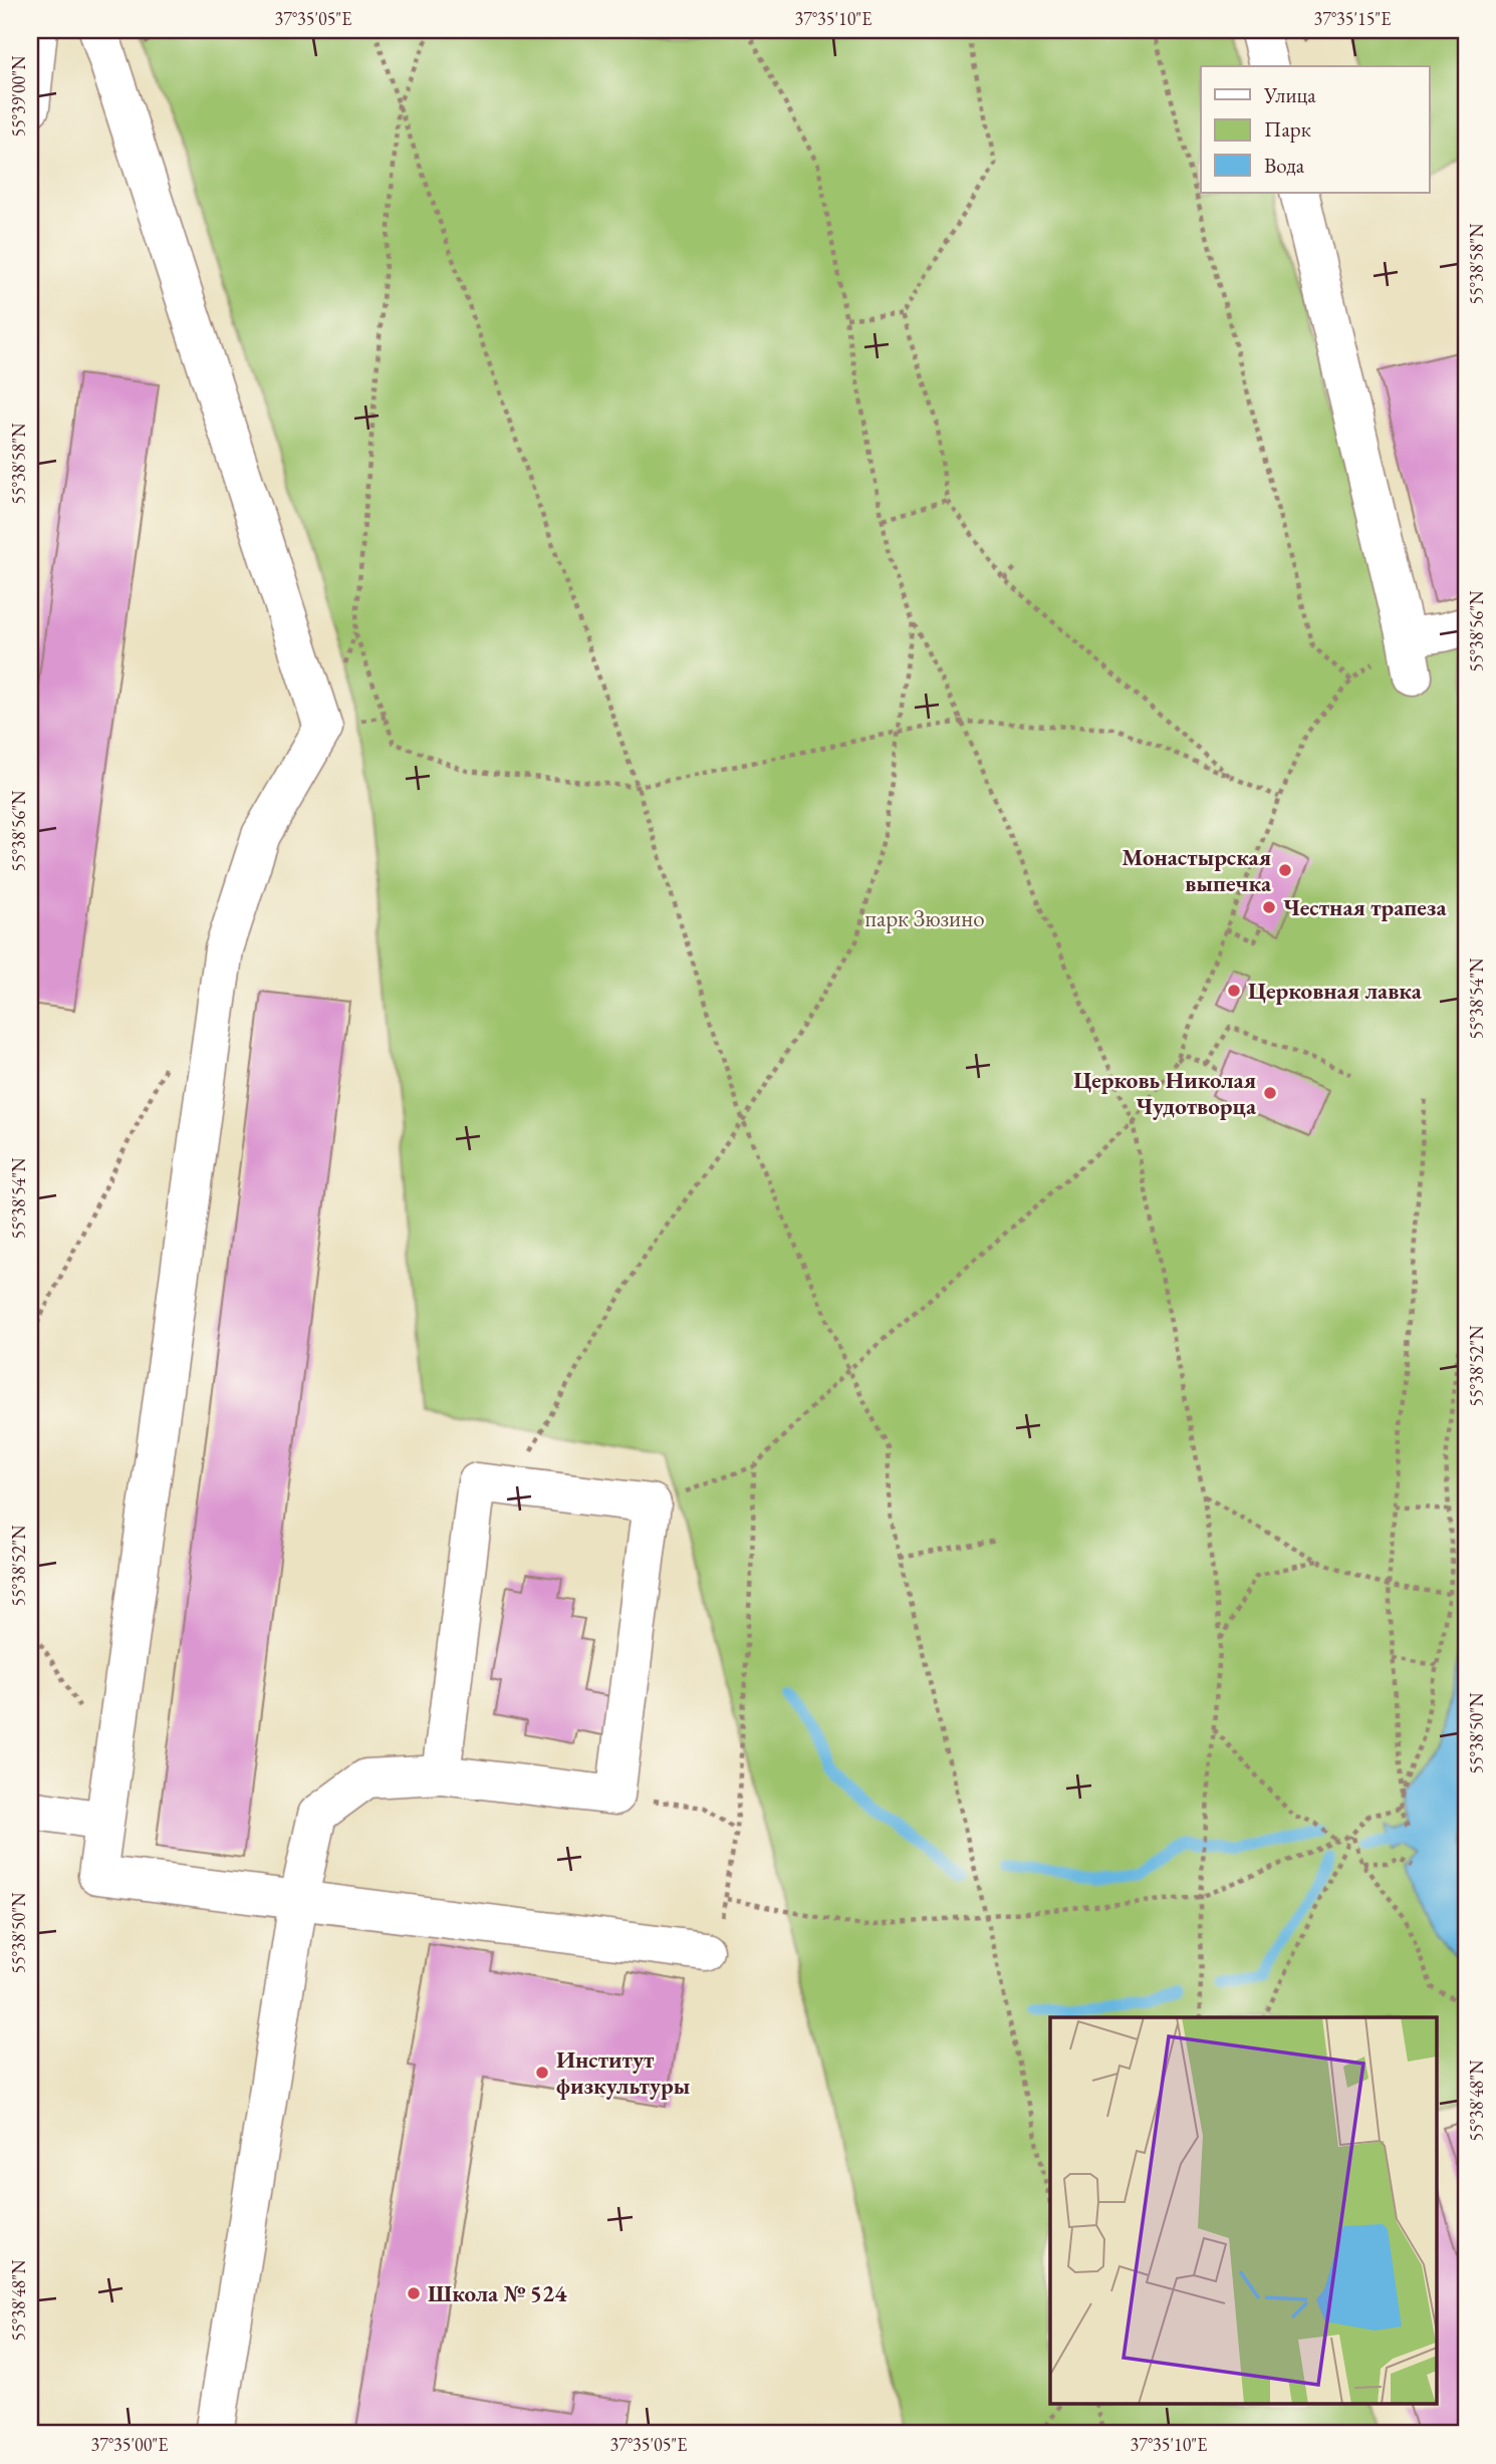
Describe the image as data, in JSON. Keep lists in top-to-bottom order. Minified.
{"parks":["парк Зюзино"],"places":["Монастырская выпечка","Честная трапеза","Церковная лавка","Церковь Николая Чудотворца","Институт физкультуры","Школа № 524"],"legend":["Улица","Парк","Вода"],"coordinates":["37°35'05\"E","37°35'10\"E","37°35'15\"E","55°39'00\"N","55°38'58\"N","55°38'56\"N","55°38'54\"N","55°38'52\"N","55°38'50\"N","55°38'48\"N","37°35'00\"E"]}
